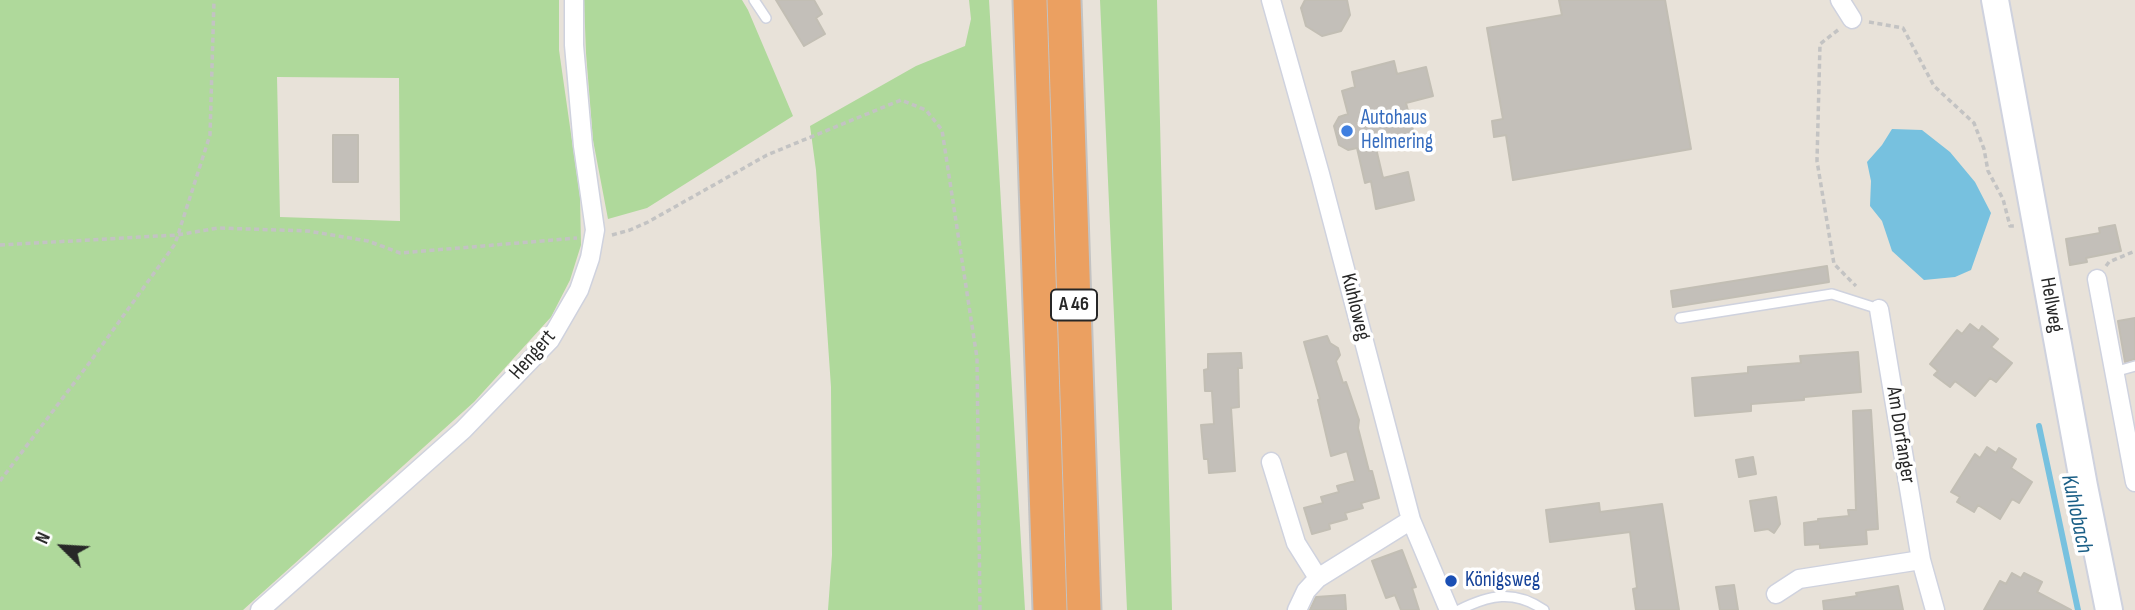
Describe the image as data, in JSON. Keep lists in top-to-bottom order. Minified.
{"streets":{"highway":["A 46"],"street":["Hellweg","Kuhloweg","Hengert","Am Dorfanger"]},"water":["Kuhlobach"],"places":["Autohaus Helmering","Königsweg"],"north":"top left"}
